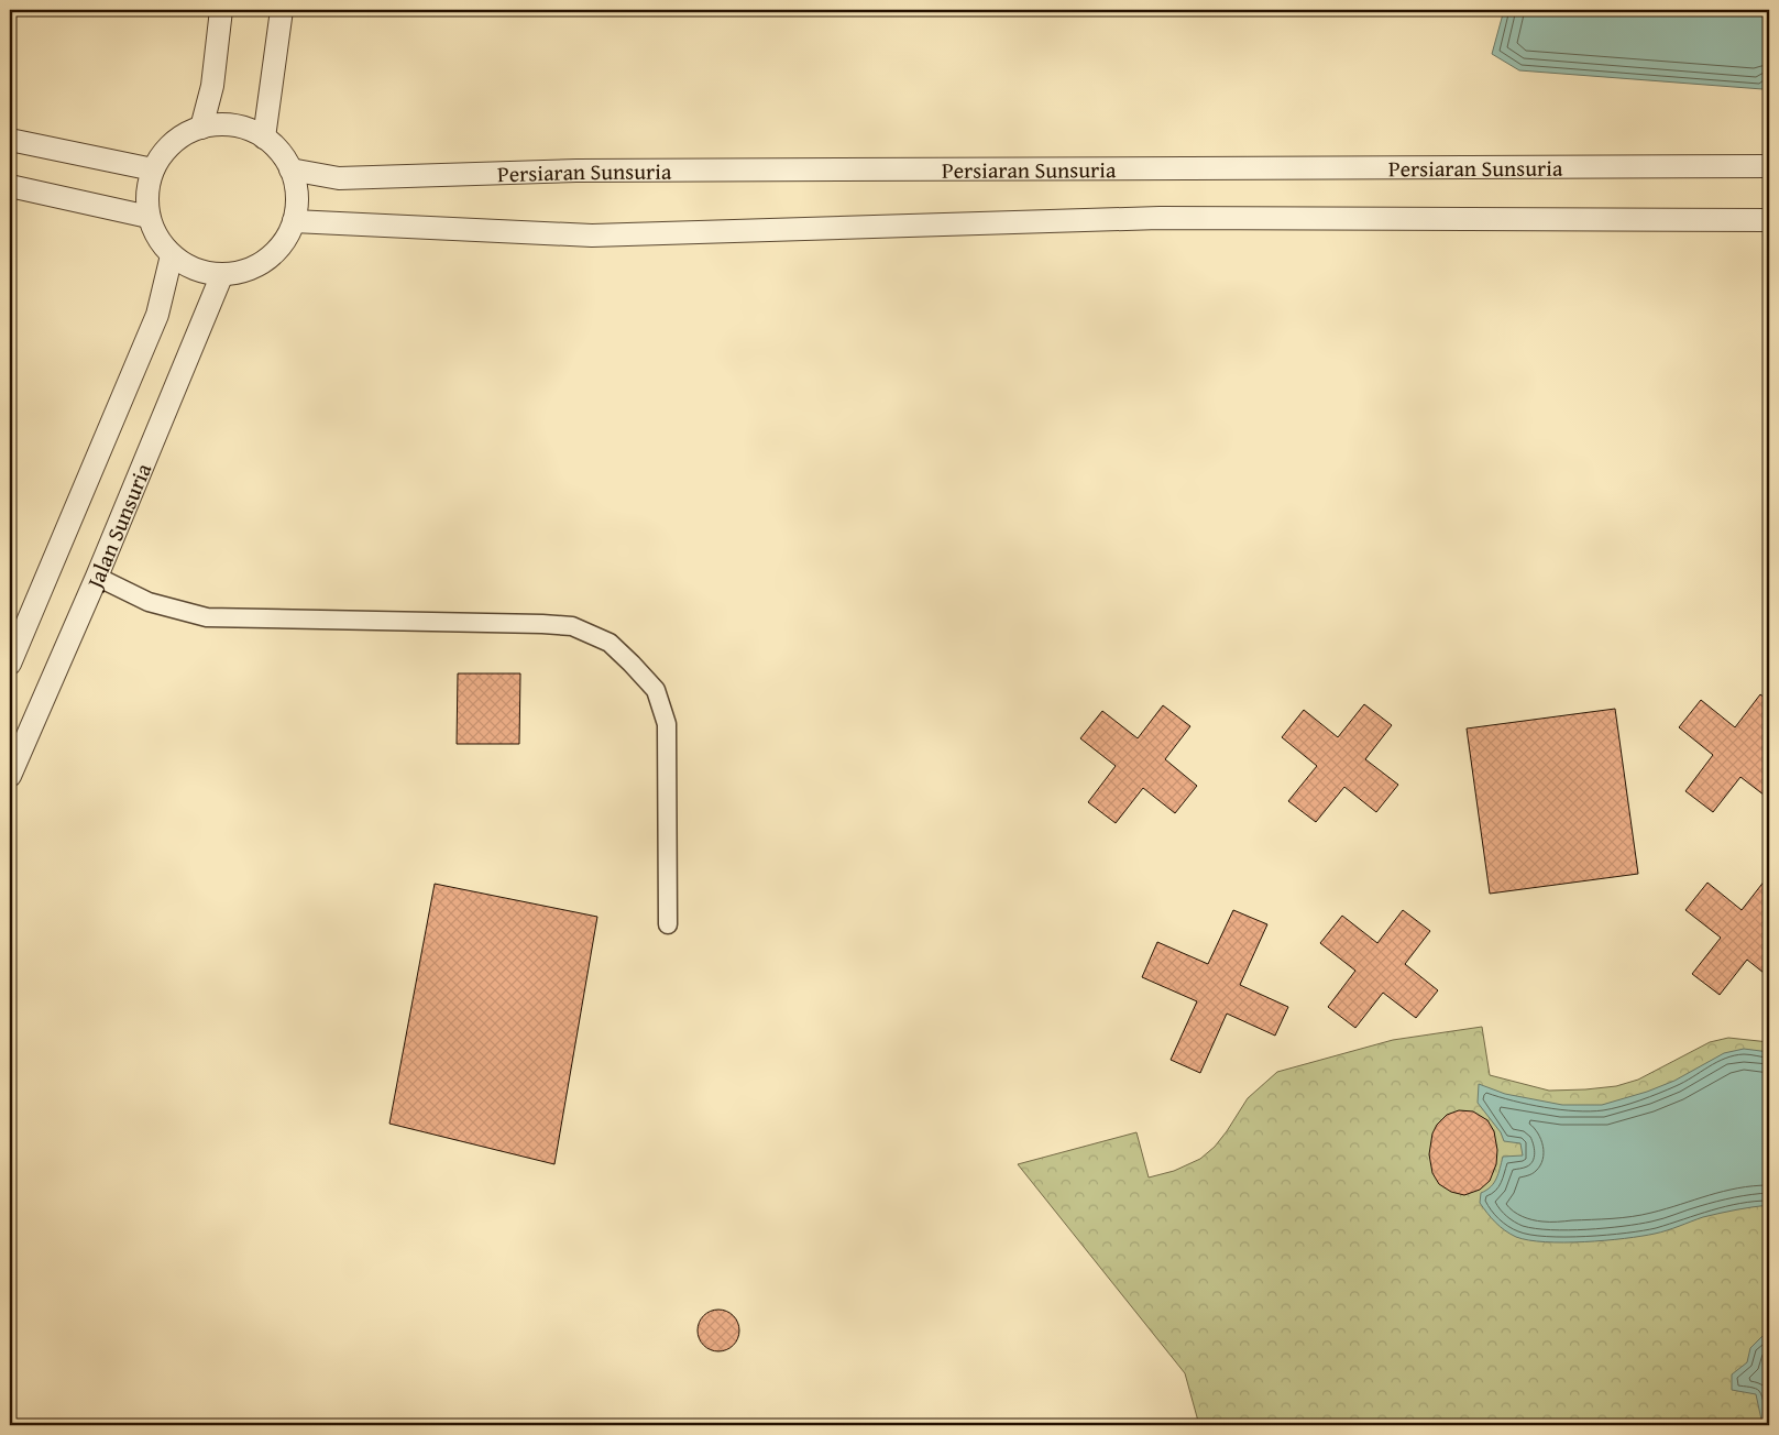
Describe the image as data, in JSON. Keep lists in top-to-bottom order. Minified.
{"streets":{"street":["Persiaran Sunsuria","Jalan Sunsuria"]},"crossings":[["Persiaran Sunsuria","Jalan Sunsuria"]]}
